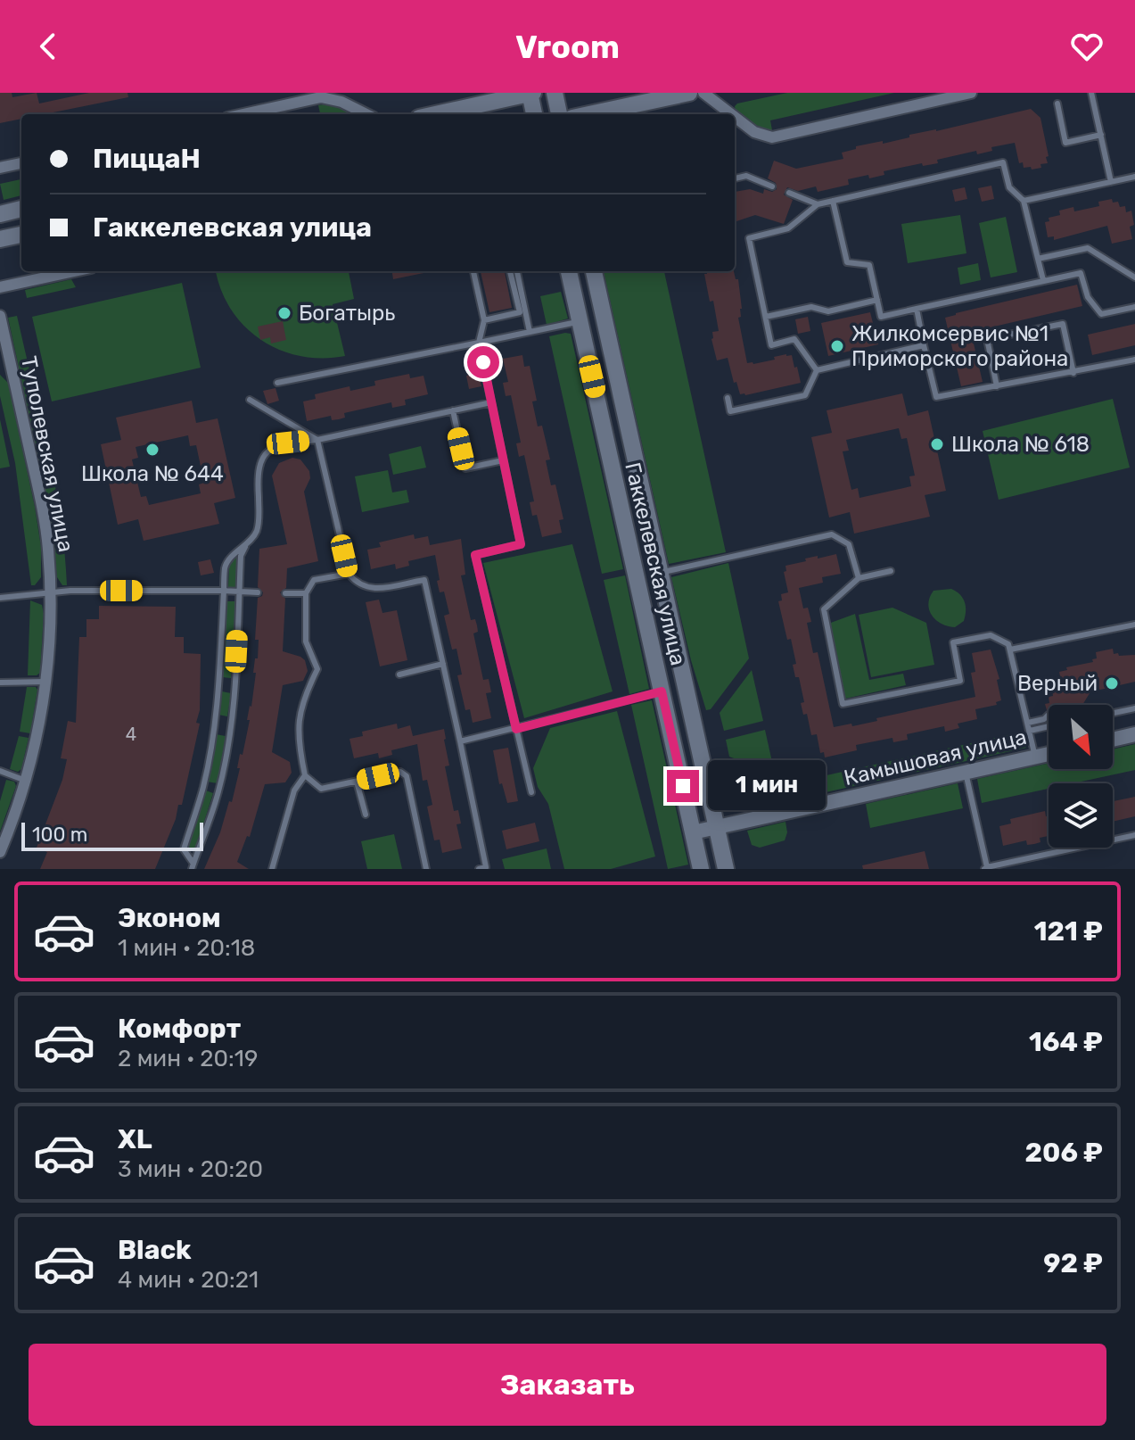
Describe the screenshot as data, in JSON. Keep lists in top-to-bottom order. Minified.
{"streets":{"main road":["Гаккелевская улица"],"street":["Туполевская улица","Камышовая улица"]},"crossings":[["Гаккелевская улица","Камышовая улица"]],"places":["Богатырь","Жилкомсервис №1 Приморского района","Школа № 618","Школа № 644","Верный"],"house_numbers":["4"],"scale_bar":"100 m","north":"bottom right","page":{"header":"Vroom","banner":["ПиццаН","Гаккелевская улица"],"bubble":"1 мин","scale":"100 m","list":[{"name":"Эконом","note":"1 мин · 20:18","value":"121 ₽"},{"name":"Комфорт","note":"2 мин · 20:19","value":"164 ₽"},{"name":"XL","note":"3 мин · 20:20","value":"206 ₽"},{"name":"Black","note":"4 мин · 20:21","value":"92 ₽"}],"buttons":"Заказать"}}
